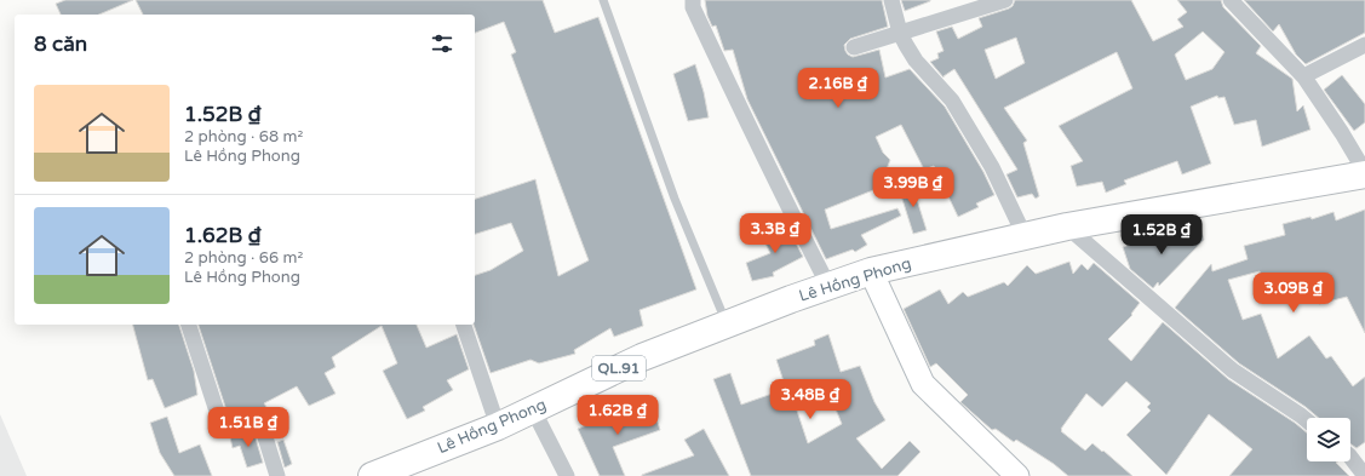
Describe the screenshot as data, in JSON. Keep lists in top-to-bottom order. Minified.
{"streets":{"highway":["Lê Hồng Phong","QL.91"]},"page":{"heading":"8 căn","price":["2.16B ₫","3.99B ₫","3.3B ₫","1.52B ₫","3.09B ₫","3.48B ₫","1.62B ₫","1.51B ₫"],"list":[{"name":"1.52B ₫","note":"2 phòng · 68 m² · Lê Hồng Phong"},{"name":"1.62B ₫","note":"2 phòng · 66 m² · Lê Hồng Phong"}]}}
